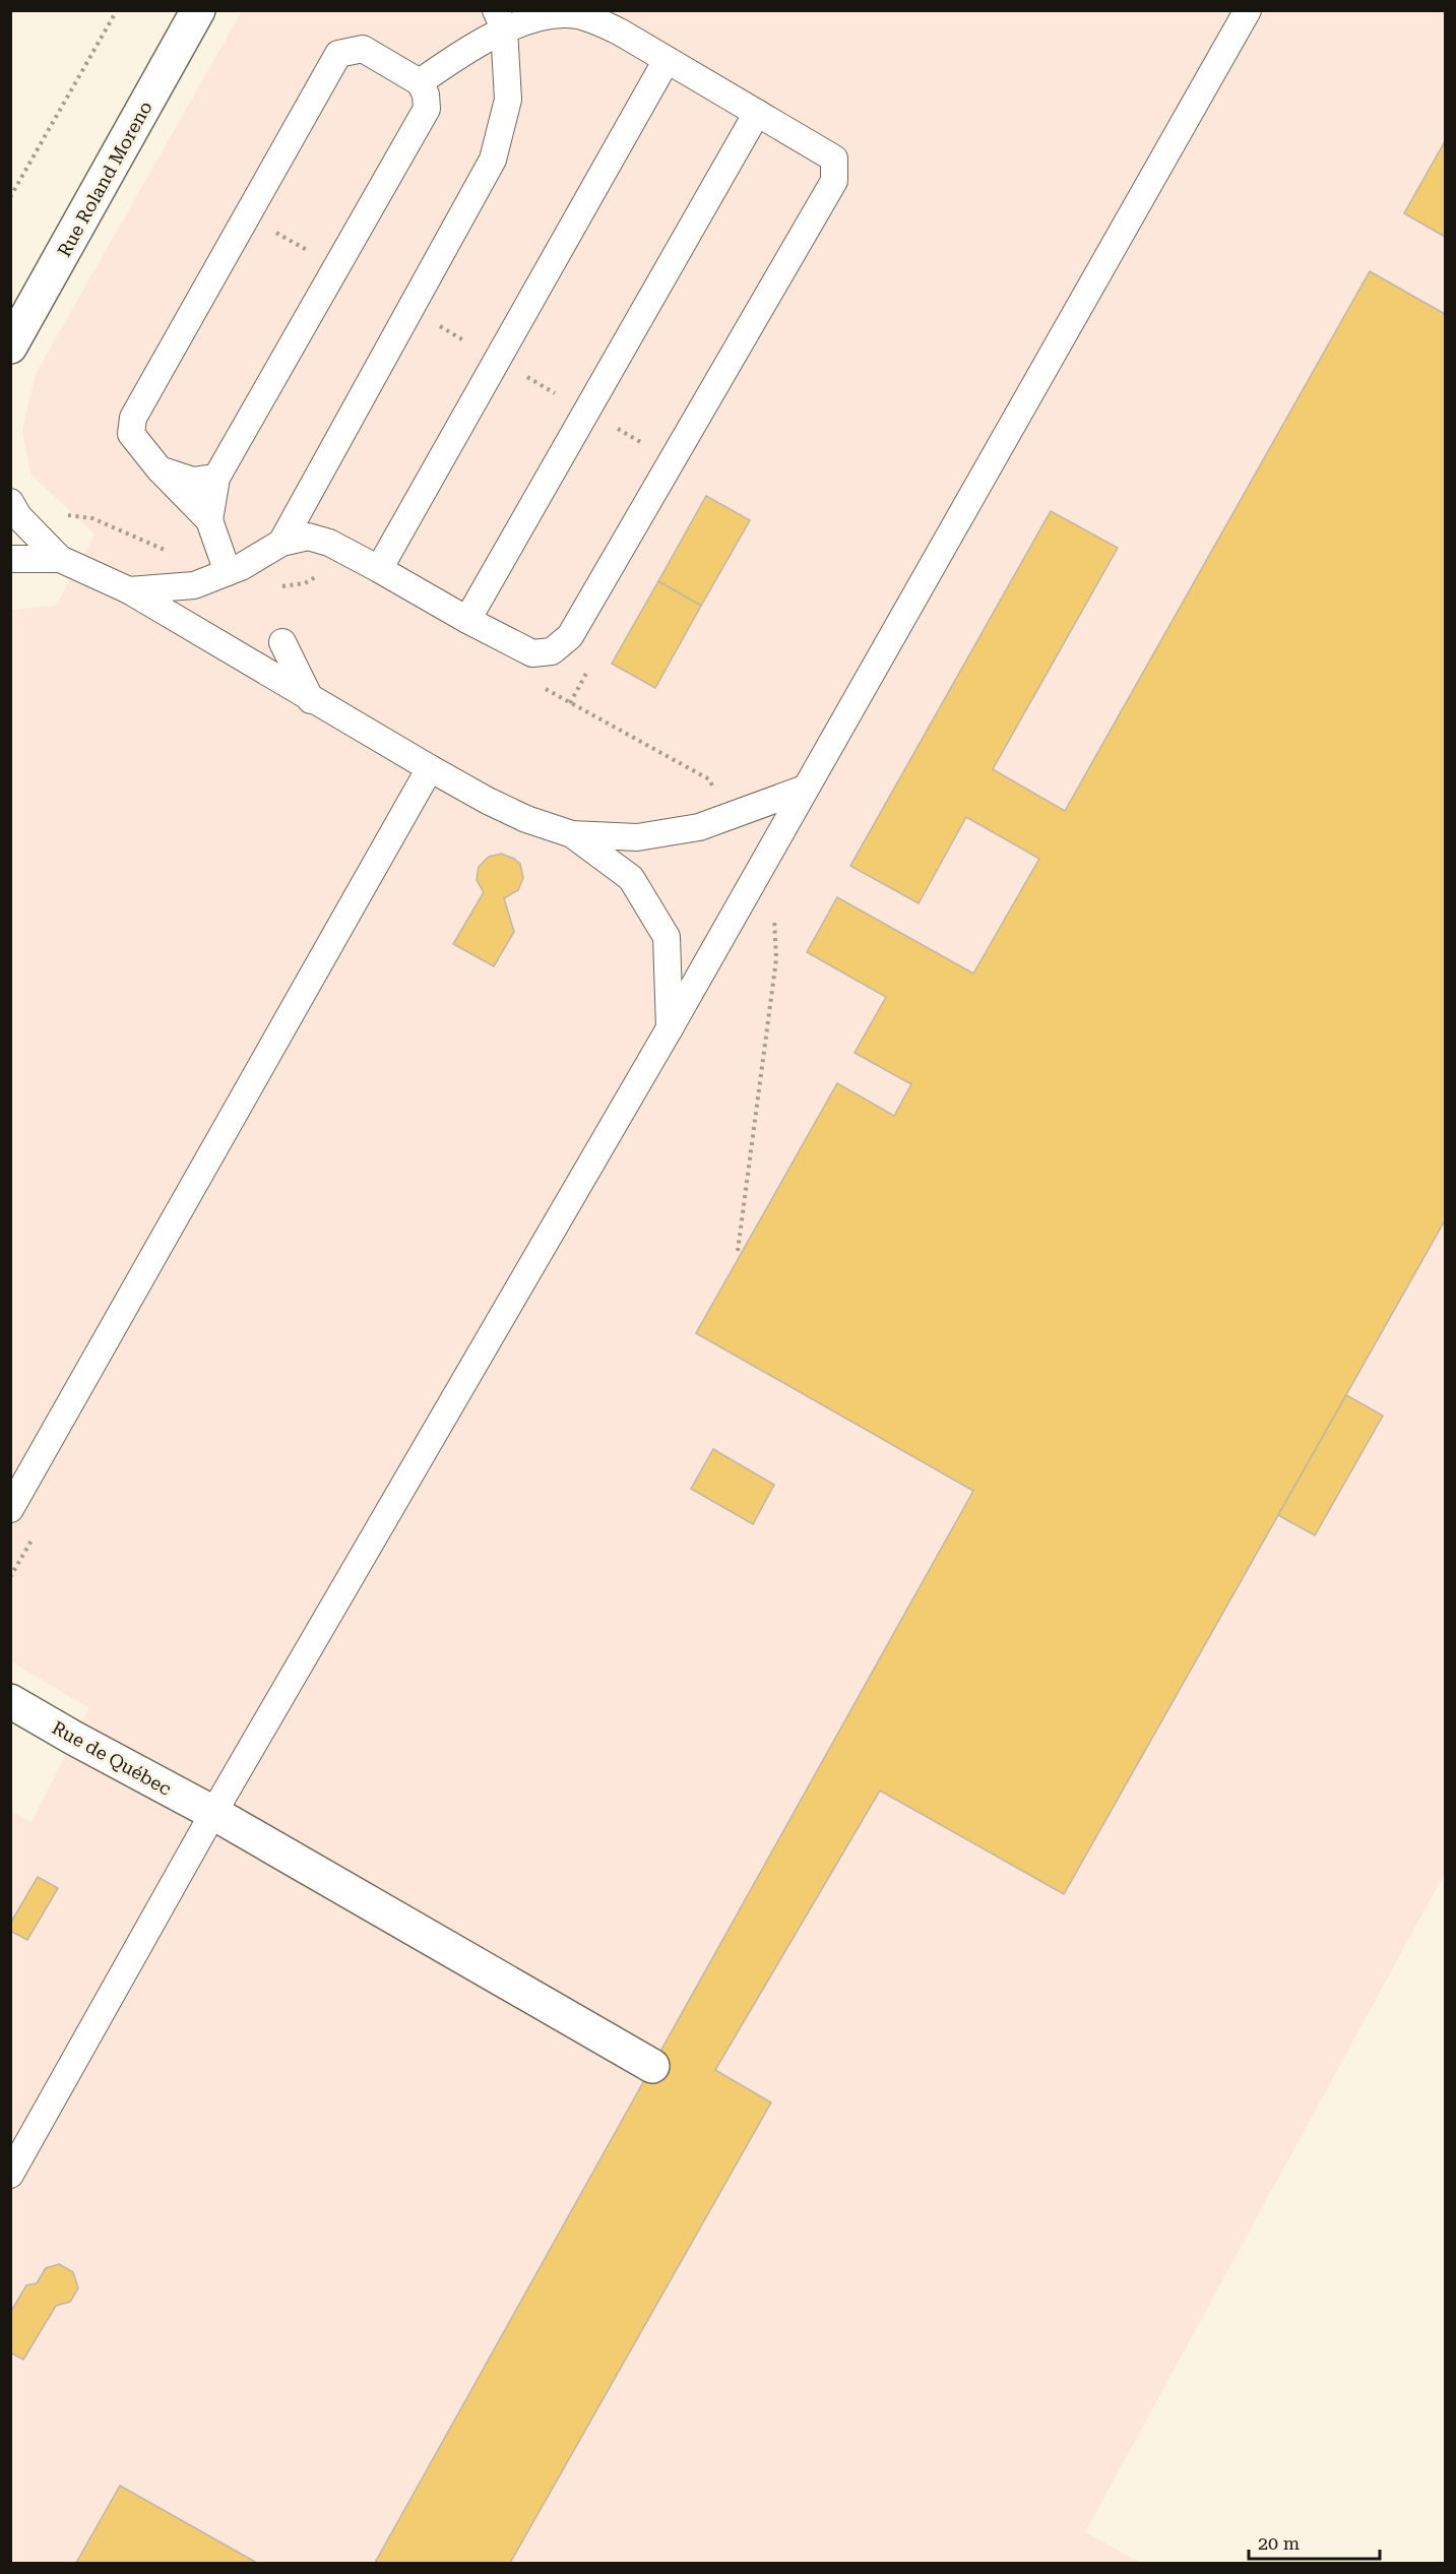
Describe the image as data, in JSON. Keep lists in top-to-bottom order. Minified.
{"streets":{"street":["Rue Roland Moreno","Rue de Québec"]},"scale_bar":"20 m"}
